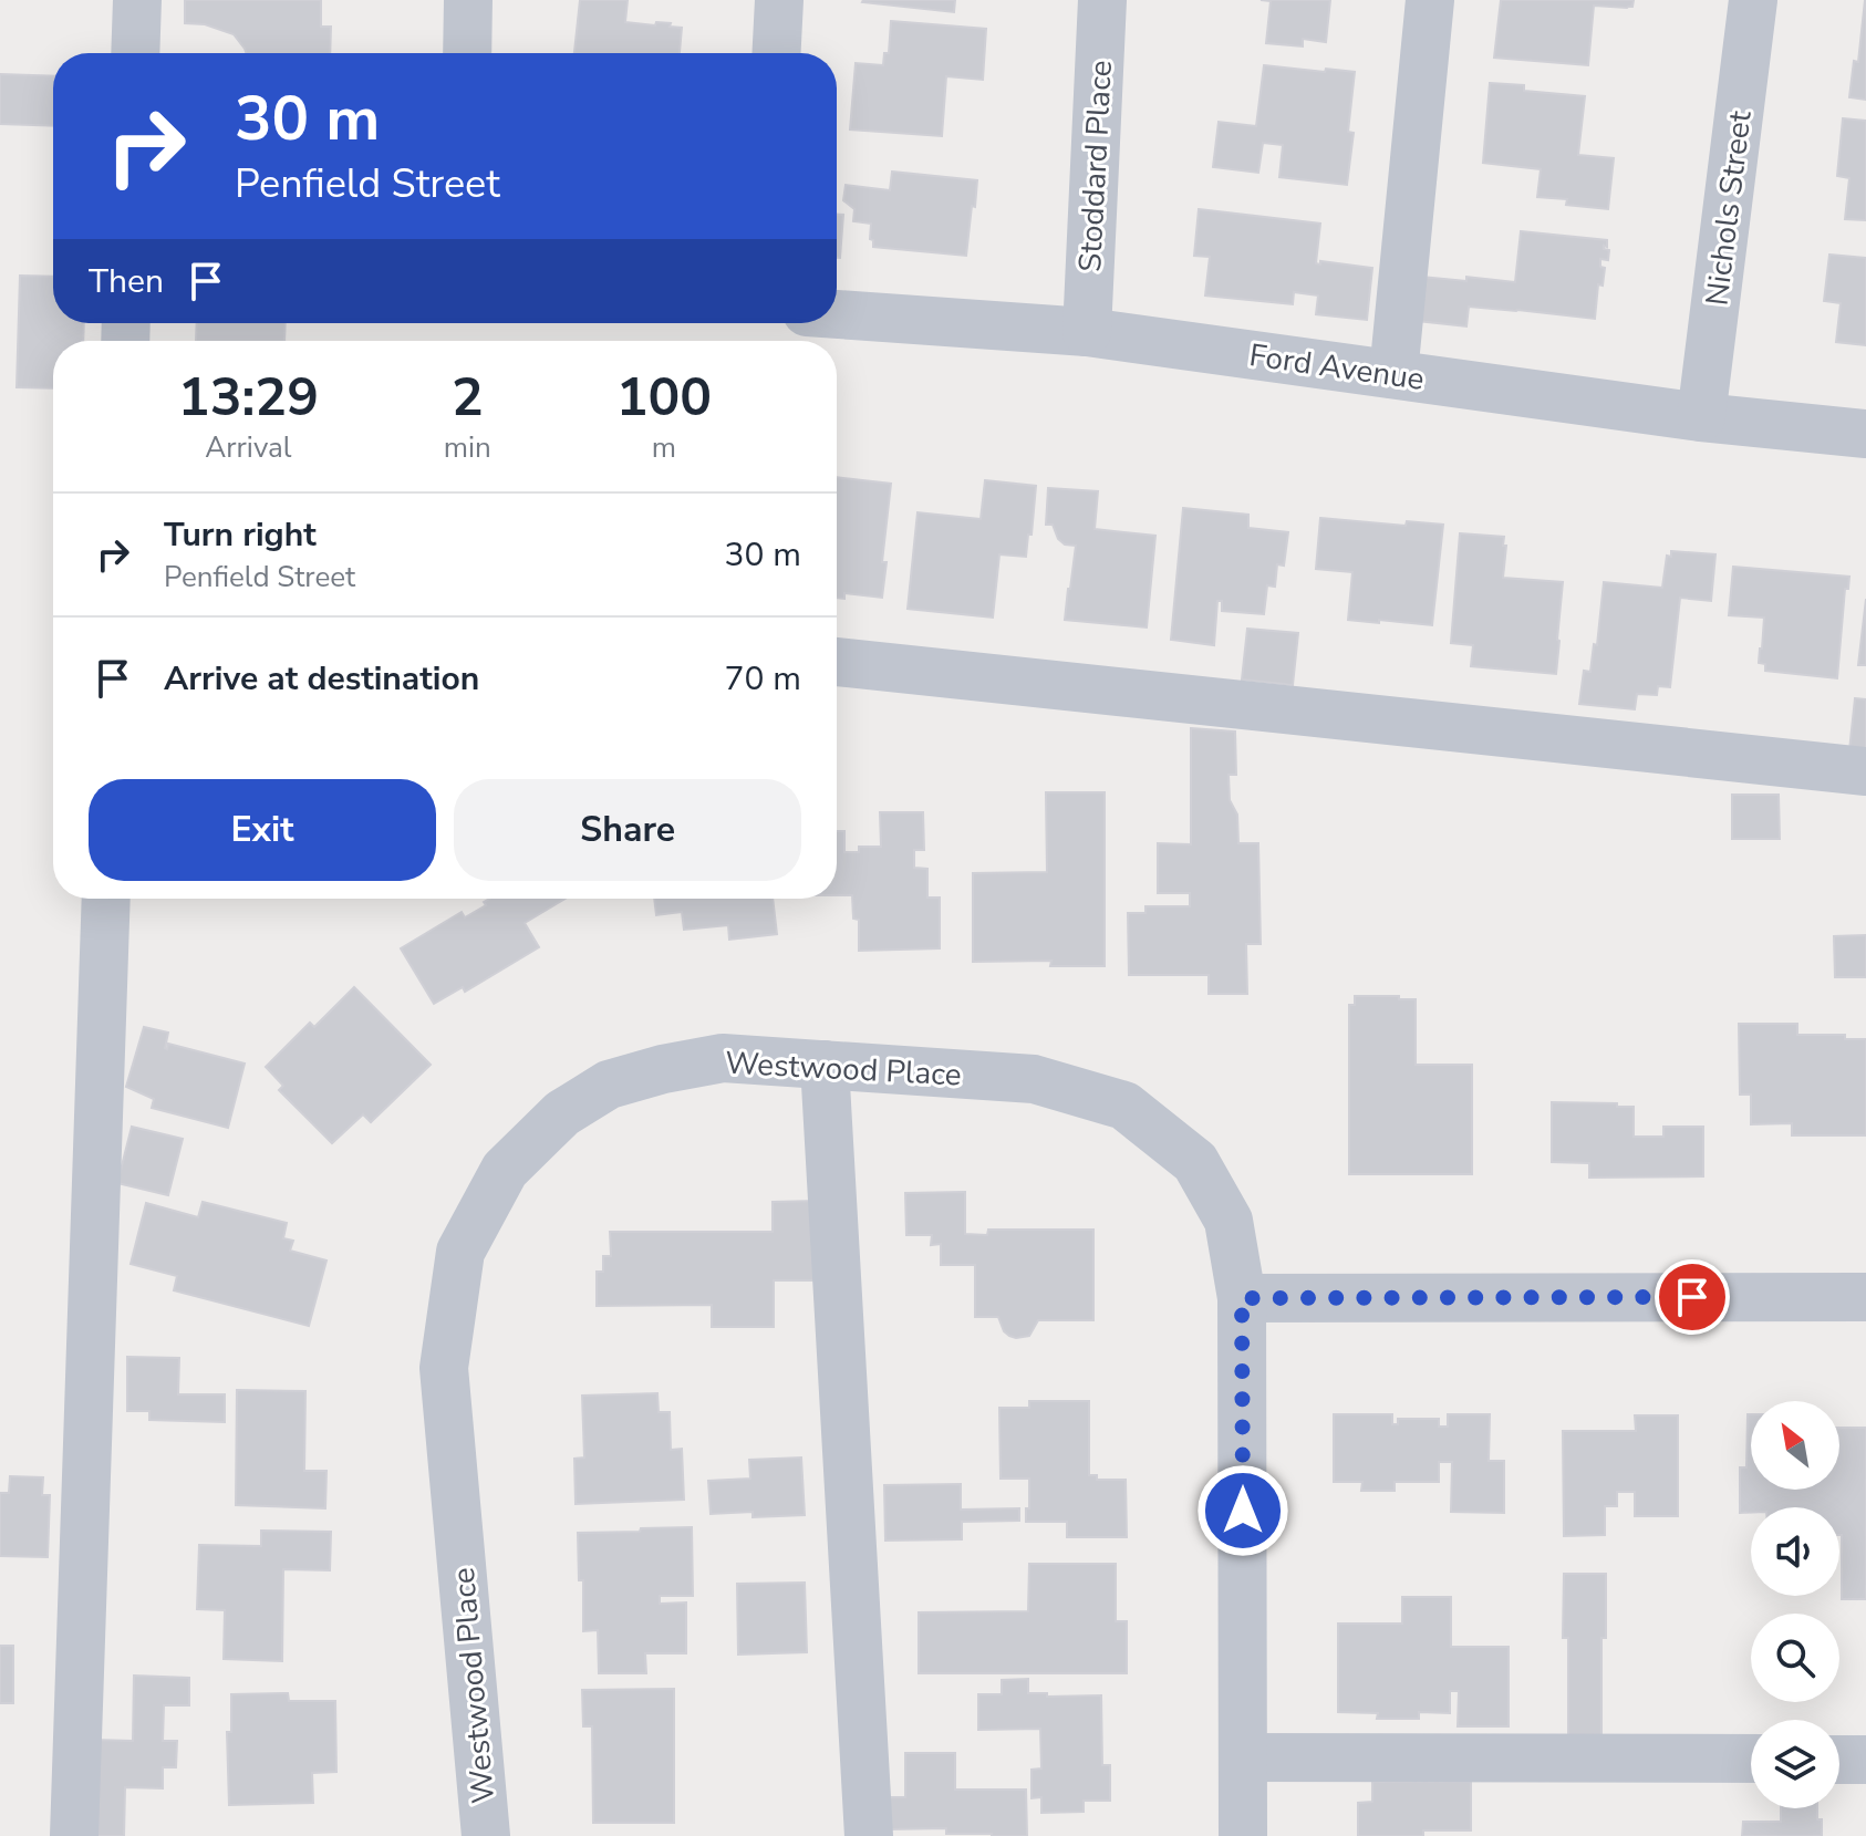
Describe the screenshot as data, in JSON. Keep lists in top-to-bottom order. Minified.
{"streets":{"street":["Stoddard Place","Nichols Street","Ford Avenue","Westwood Place"]},"crossings":[["Stoddard Place","Ford Avenue"],["Nichols Street","Ford Avenue"]],"north":"top left","page":{"turn":["30 m","Penfield Street"],"then":"Then","eta":["13:29","Arrival","2","min","100","m"],"list":[{"name":"Turn right","note":"Penfield Street","value":"30 m"},{"name":"Arrive at destination","value":"70 m"}],"buttons":["Exit","Share"]}}
